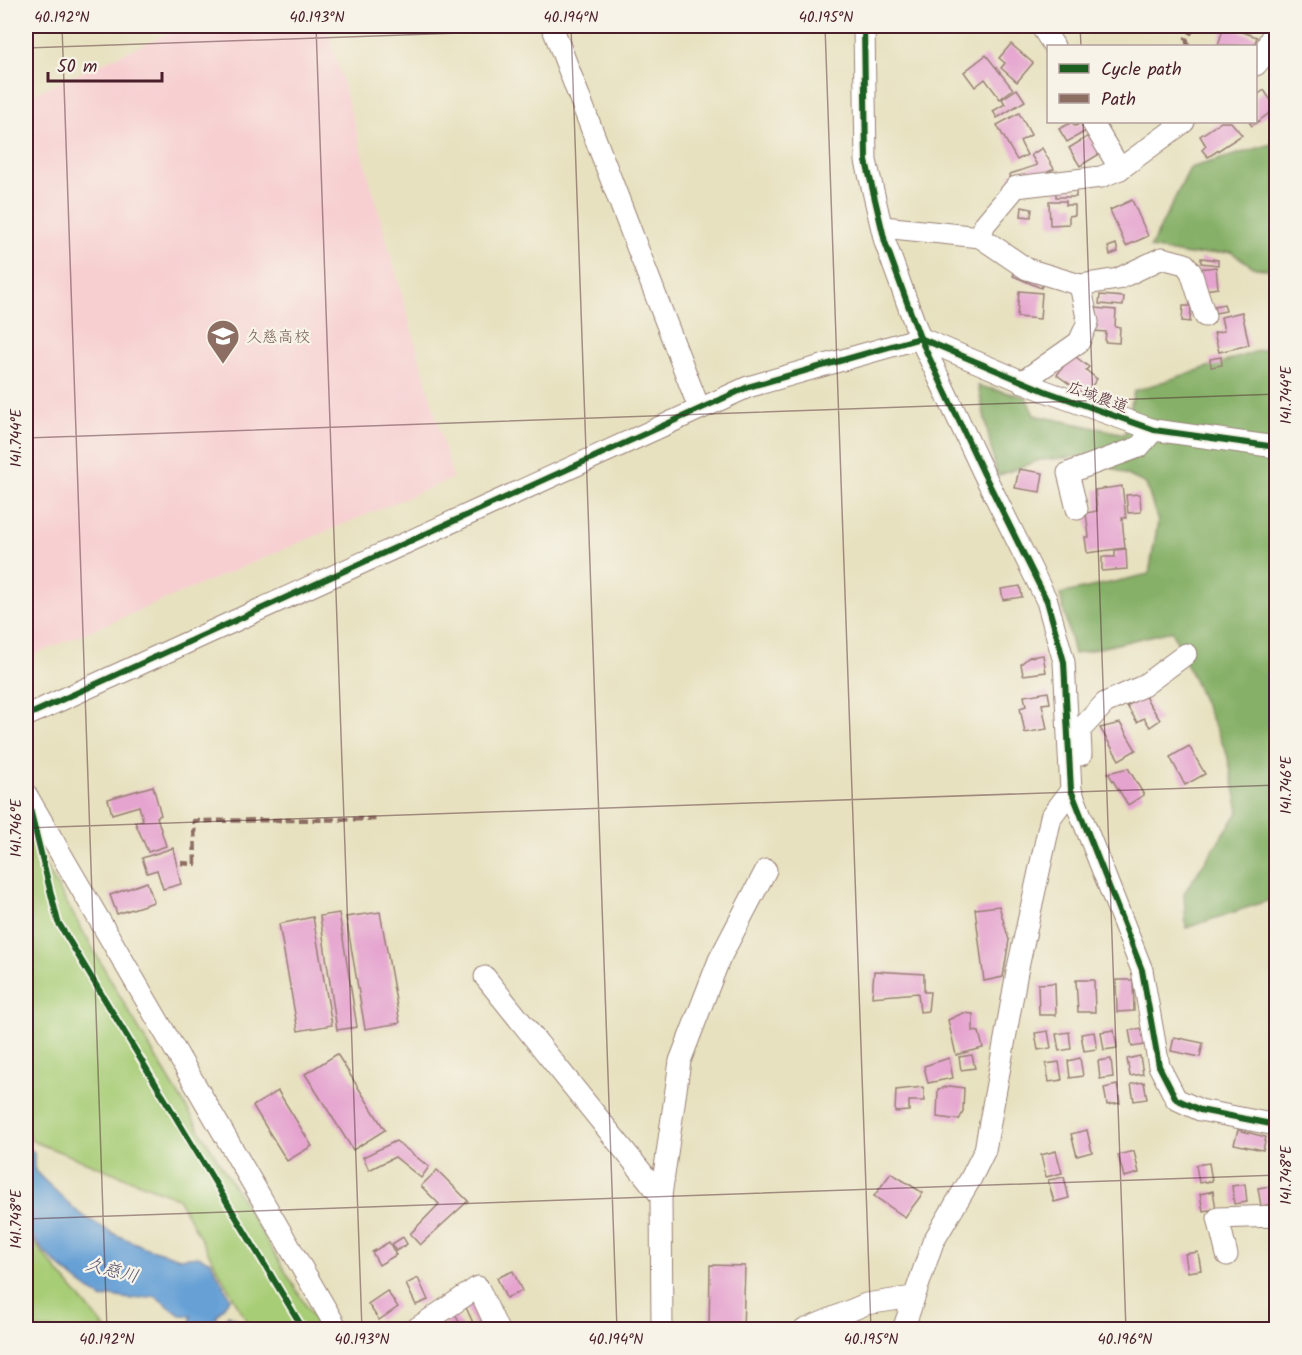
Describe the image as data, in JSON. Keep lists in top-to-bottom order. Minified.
{"streets":{"street":["広域農道"]},"water":["久慈川"],"places":{"school or university":["久慈高校"]},"legend":["Cycle path","Path"],"scale_bar":"50 m","coordinates":["40.192°N","40.193°N","40.194°N","40.195°N","141.744°E","141.746°E","141.748°E","40.196°N"]}
